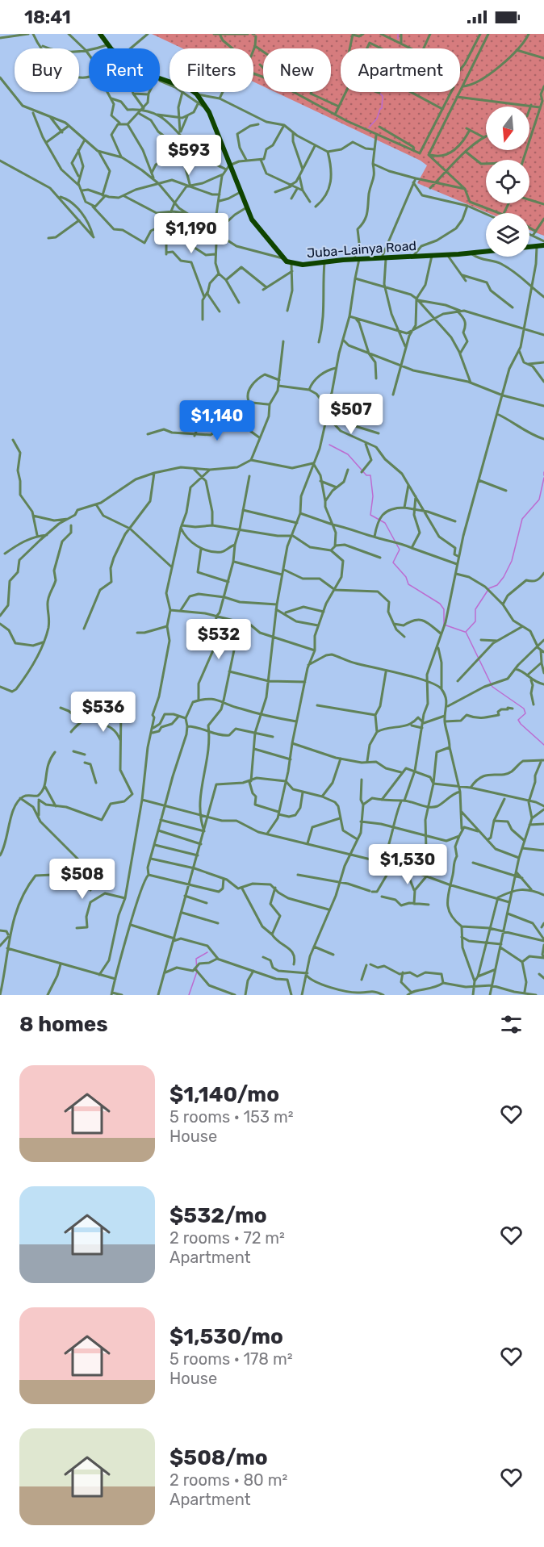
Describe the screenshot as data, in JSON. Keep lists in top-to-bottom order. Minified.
{"streets":{"main road":["Juba-Lainya Road"]},"north":"bottom","page":{"status":"18:41","chip":["Buy","Rent","Filters","New","Apartment"],"price":["$593","$1,190","$507","$1,140","$532","$536","$1,530","$508"],"heading":"8 homes","list":[{"name":"$1,140/mo","note":"5 rooms · 153 m² · House"},{"name":"$532/mo","note":"2 rooms · 72 m² · Apartment"},{"name":"$1,530/mo","note":"5 rooms · 178 m² · House"},{"name":"$508/mo","note":"2 rooms · 80 m² · Apartment"}]}}
